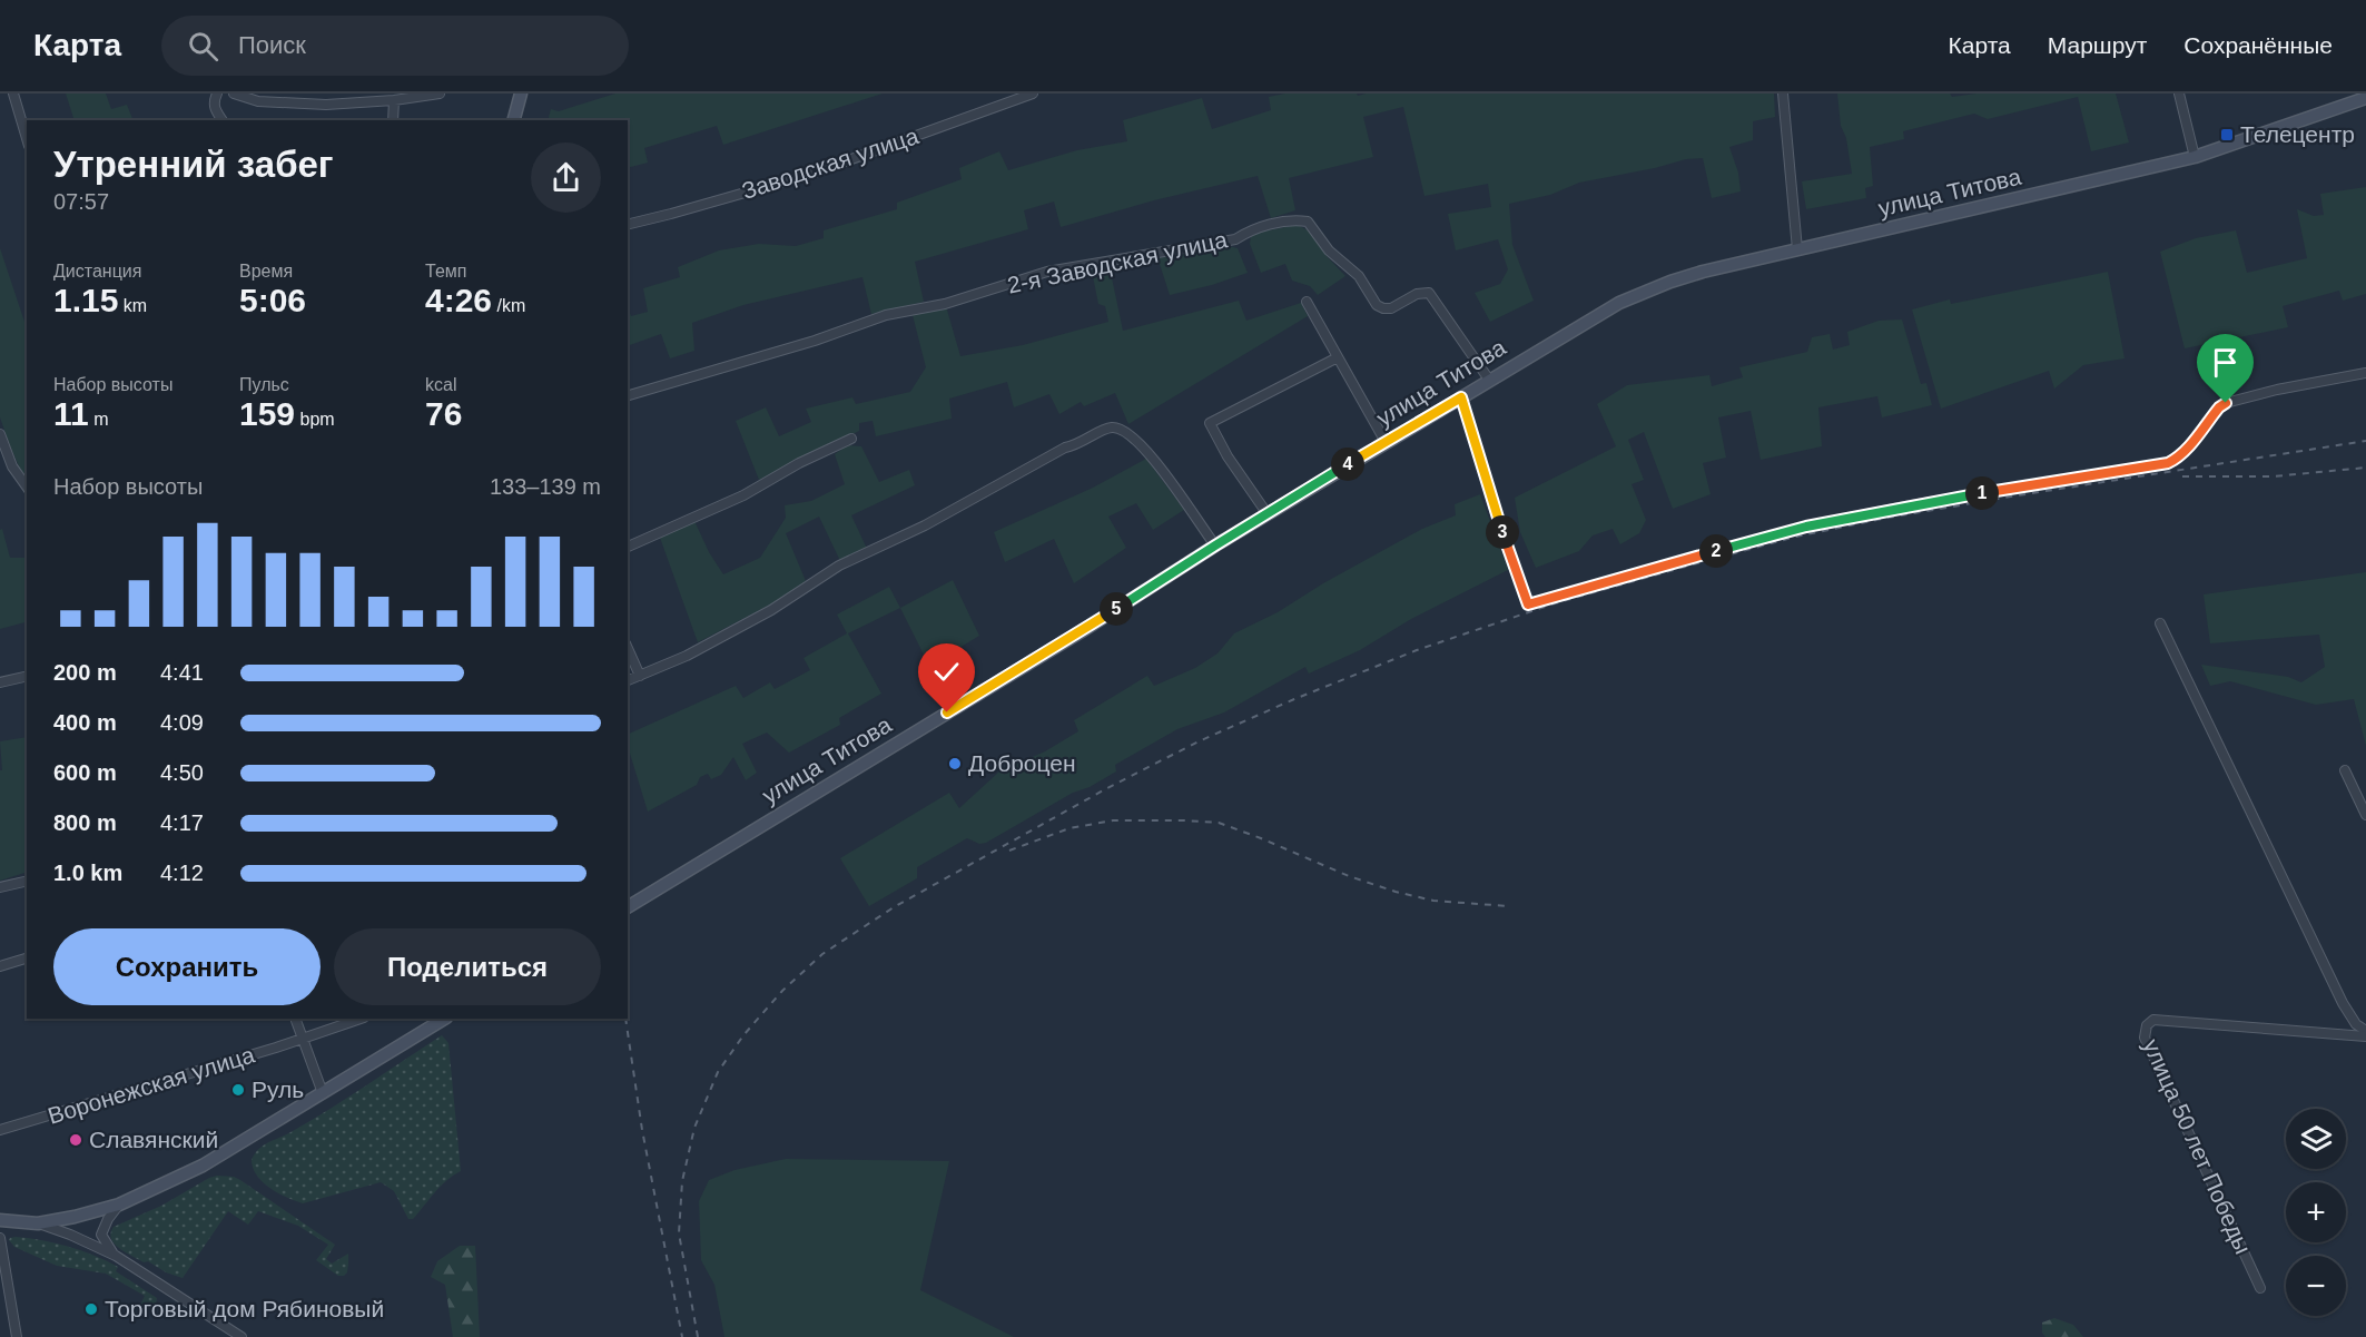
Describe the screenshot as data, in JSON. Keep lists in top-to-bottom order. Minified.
{"streets":{"main road":["улица Титова"],"street":["Заводская улица","2-я Заводская улица","Воронежская улица","улица 50 лет Победы"]},"crossings":[["улица Титова","2-я Заводская улица"]],"places":{"transit":["Телецентр"],"other":["Доброцен","Руль","Славянский","Торговый дом Рябиновый"]},"page":{"header":"Карта","search":"Поиск","nav":["Карта","Маршрут","Сохранённые"],"heading":["Утренний забег","07:57"],"stats":[["Дистанция","1.15 km"],["Время","5:06"],["Темп","4:26 /km"],["Набор высоты","11 m"],["Пульс","159 bpm"],["kcal","76"]],"pins":["4","1","3","2","5"],"chart":["Набор высоты","133–139 m"],"list":[{"name":"200 m","note":"4:41"},{"name":"400 m","note":"4:09"},{"name":"600 m","note":"4:50"},{"name":"800 m","note":"4:17"},{"name":"1.0 km","note":"4:12"}],"buttons":["Сохранить","Поделиться"],"map_buttons":["+","−"]}}
